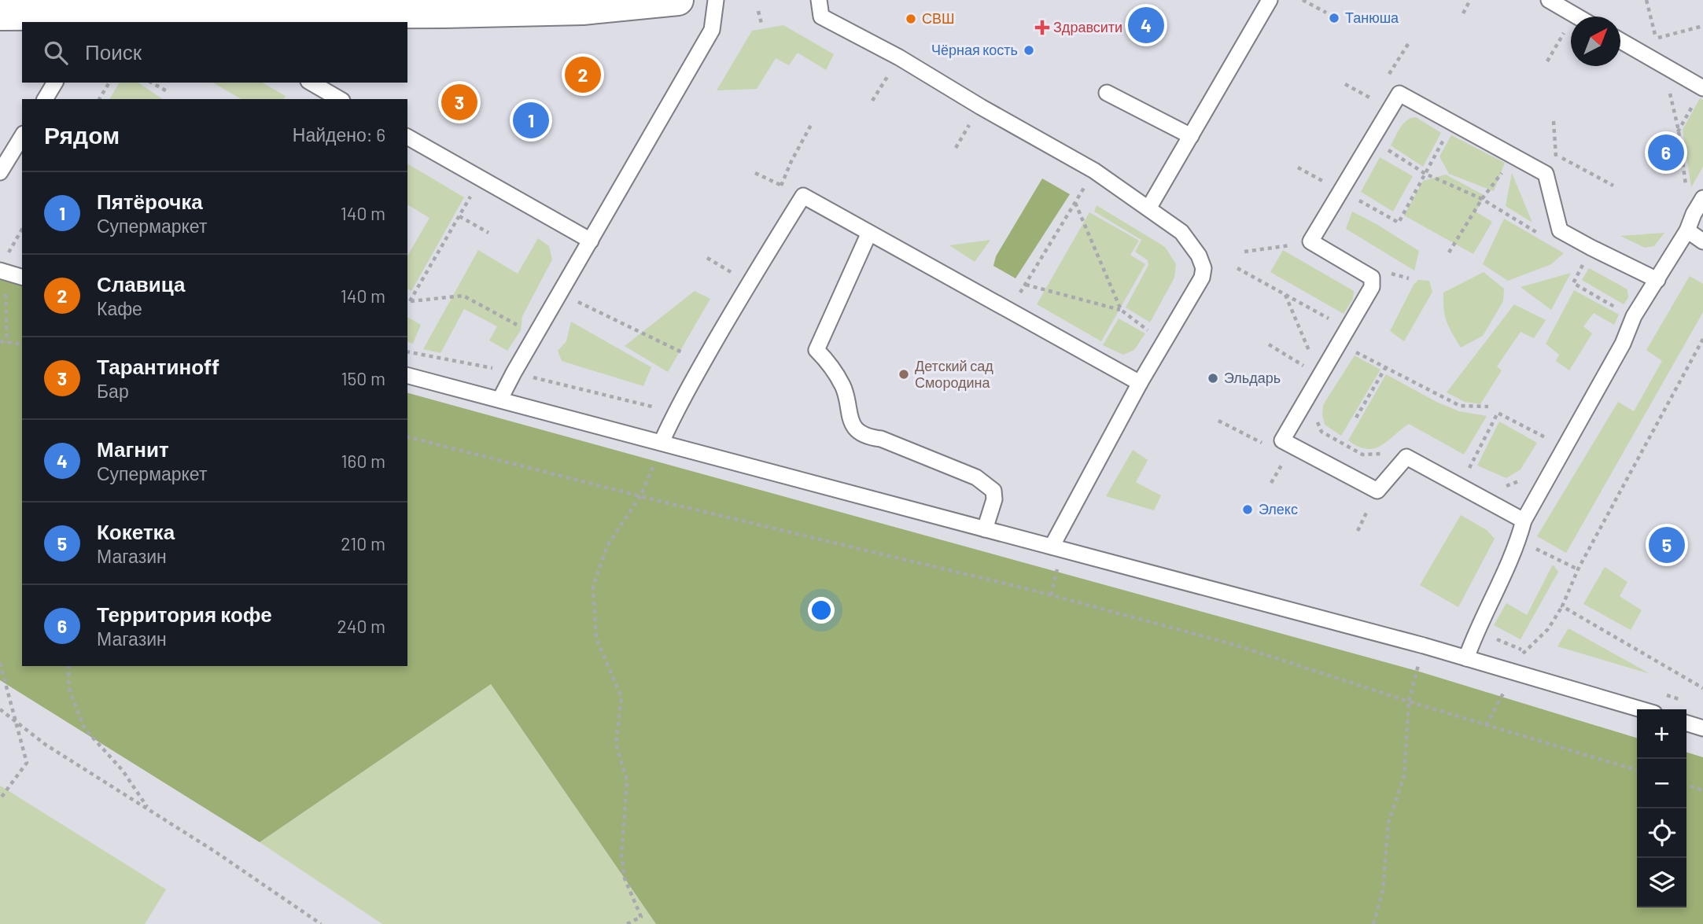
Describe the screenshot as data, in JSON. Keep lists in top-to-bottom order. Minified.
{"places":{"other":["Танюша","СВШ","Чёрная кость","Детский сад Смородина","Эльдарь","Элекс"],"health":["Здравсити"]},"north":"top right","page":{"pins":["4","2","3","1","6","5"],"search":"Поиск","heading":["Рядом","Найдено: 6"],"list":[{"mark":"1","name":"Пятёрочка","note":"Супермаркет","value":"140 m"},{"mark":"2","name":"Славица","note":"Кафе","value":"140 m"},{"mark":"3","name":"Тарантиноff","note":"Бар","value":"150 m"},{"mark":"4","name":"Магнит","note":"Супермаркет","value":"160 m"},{"mark":"5","name":"Кокетка","note":"Магазин","value":"210 m"},{"mark":"6","name":"Территория кофе","note":"Магазин","value":"240 m"}],"map_buttons":["+","−"]}}
